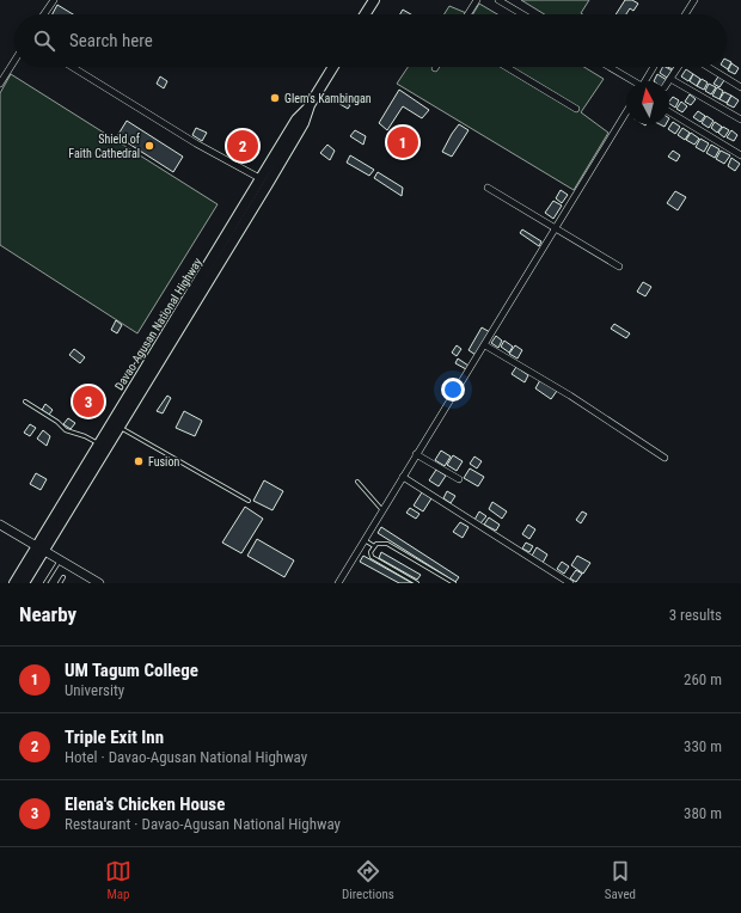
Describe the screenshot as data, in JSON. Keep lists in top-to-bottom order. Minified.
{"streets":{"highway":["Davao-Agusan National Highway"]},"places":["Glem's Kambingan","Shield of Faith Cathedral","Fusion"],"north":"top","page":{"search":"Search here","pins":["1","2","3"],"heading":["Nearby","3 results"],"list":[{"mark":"1","name":"UM Tagum College","note":"University","value":"260 m"},{"mark":"2","name":"Triple Exit Inn","note":"Hotel · Davao-Agusan National Highway","value":"330 m"},{"mark":"3","name":"Elena's Chicken House","note":"Restaurant · Davao-Agusan National Highway","value":"380 m"}],"nav":["Map","Directions","Saved"]}}
